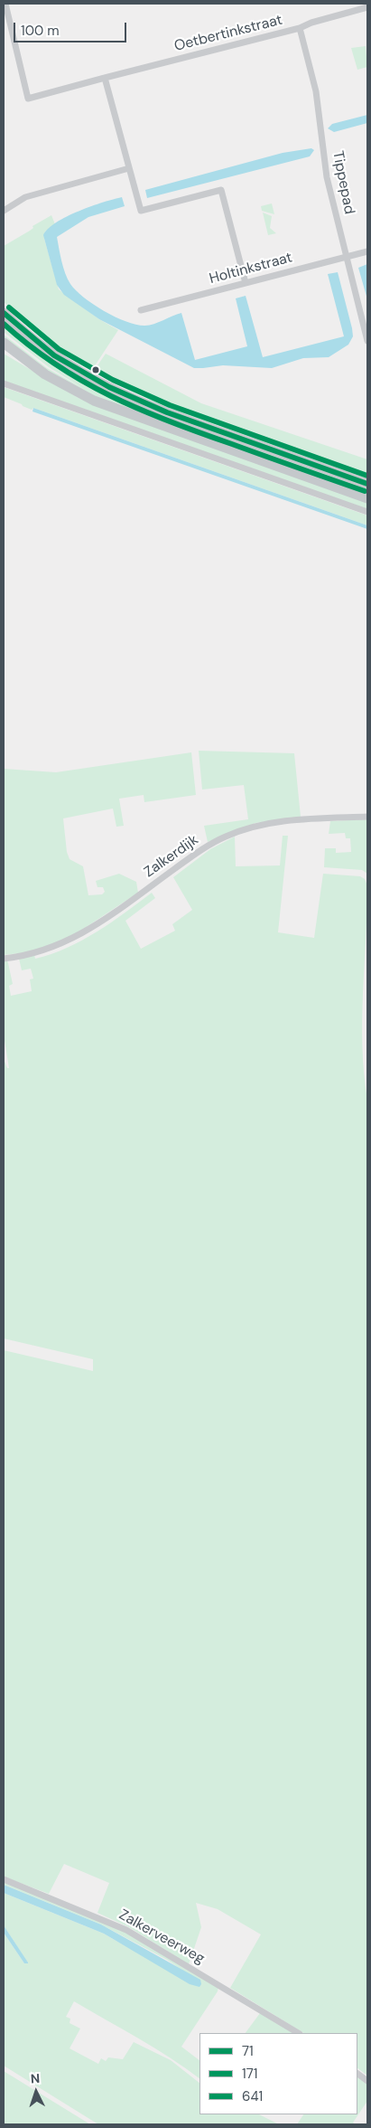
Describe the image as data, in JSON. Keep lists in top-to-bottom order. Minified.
{"streets":{"street":["Oetbertinkstraat","Tippepad","Holtinkstraat","Zalkerdijk","Zalkerveerweg"]},"crossings":[["Oetbertinkstraat","Tippepad"],["Tippepad","Holtinkstraat"]],"lines":["transit line 641","transit line 71","transit line 171"],"legend":["71","171","641"],"scale_bar":"100 m","north":"top"}
